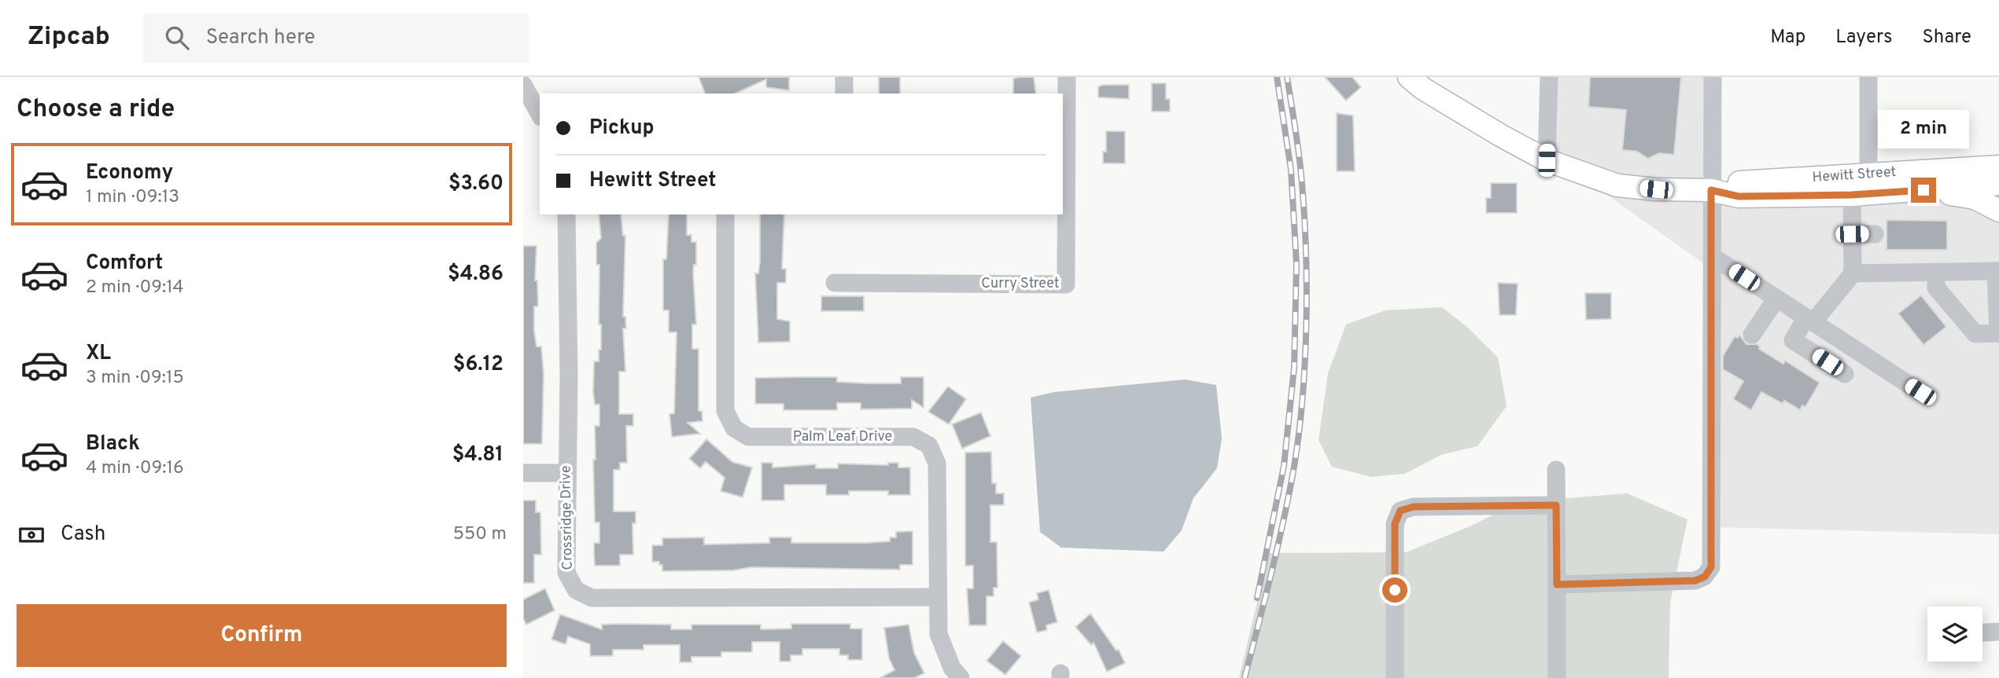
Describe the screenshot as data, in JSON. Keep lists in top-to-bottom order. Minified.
{"streets":{"main road":["Hewitt Street"],"street":["Curry Street","Palm Leaf Drive","Crossridge Drive"]},"crossings":[["Palm Leaf Drive","Crossridge Drive"]],"page":{"header":"Zipcab","search":"Search here","nav":["Map","Layers","Share"],"heading":"Choose a ride","banner":["Pickup","Hewitt Street"],"bubble":"2 min","list":[{"name":"Economy","note":"1 min · 09:13","value":"$3.60"},{"name":"Comfort","note":"2 min · 09:14","value":"$4.86"},{"name":"XL","note":"3 min · 09:15","value":"$6.12"},{"name":"Black","note":"4 min · 09:16","value":"$4.81"}],"pay":["Cash","550 m"],"buttons":"Confirm"}}
